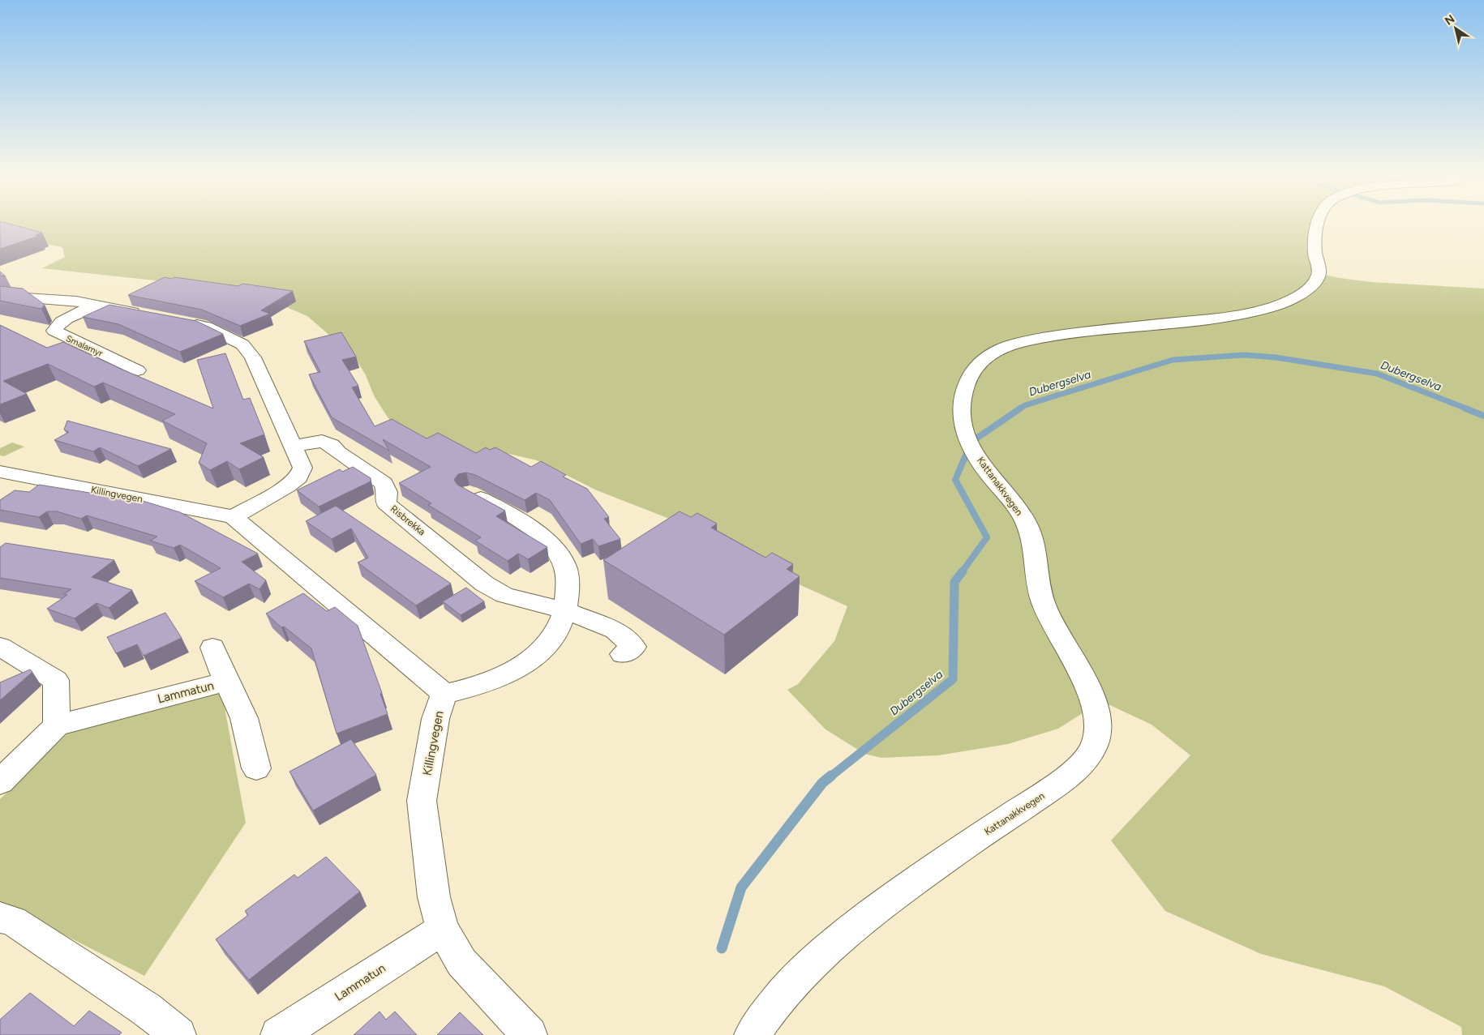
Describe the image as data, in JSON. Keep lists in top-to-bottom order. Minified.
{"streets":{"street":["Smalamyr","Kattanakkvegen","Killingvegen","Risbrekka","Lammatun"]},"crossings":[["Killingvegen","Lammatun"]],"water":["Dubergselva"],"north":"top left"}
